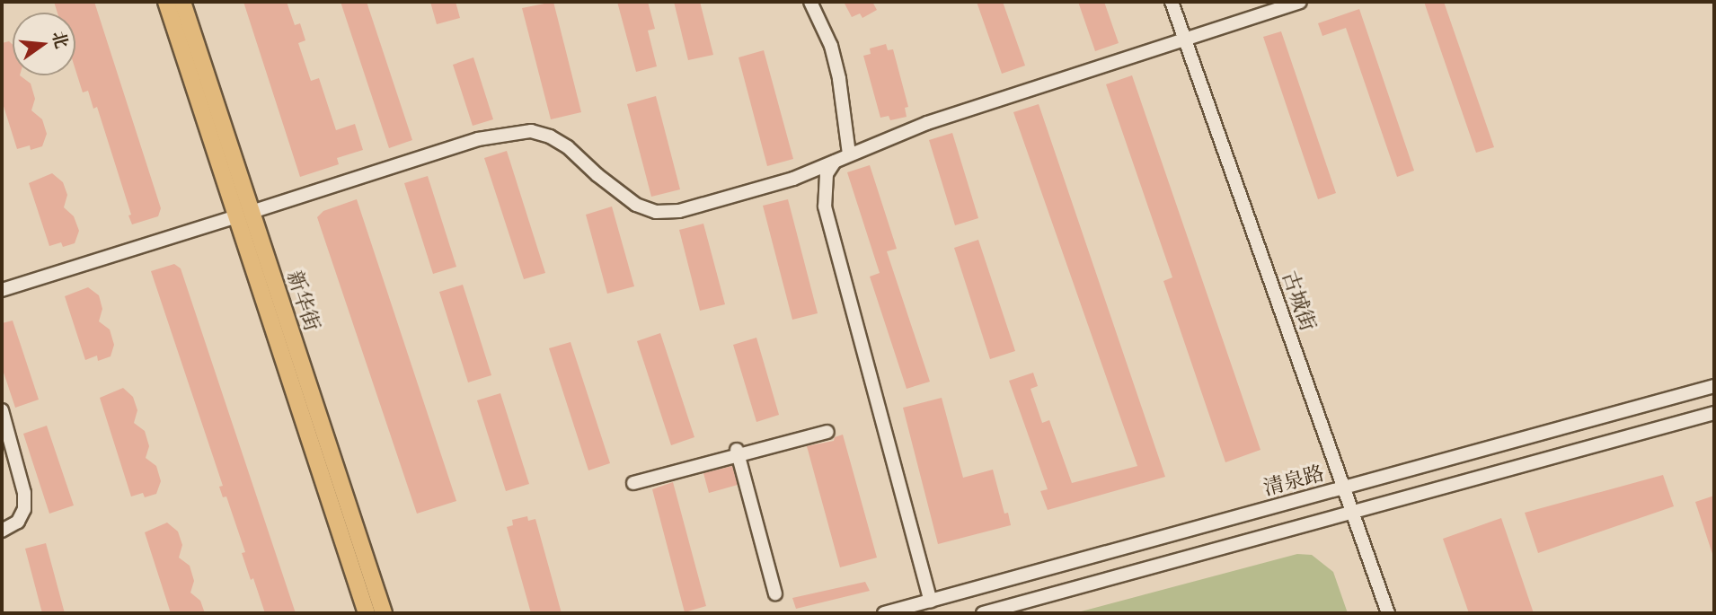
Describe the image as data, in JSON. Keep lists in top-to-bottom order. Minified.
{"streets":{"main road":["新华街"],"street":["古城街","清泉路"]},"crossings":[["古城街","清泉路"]],"north":"right"}
